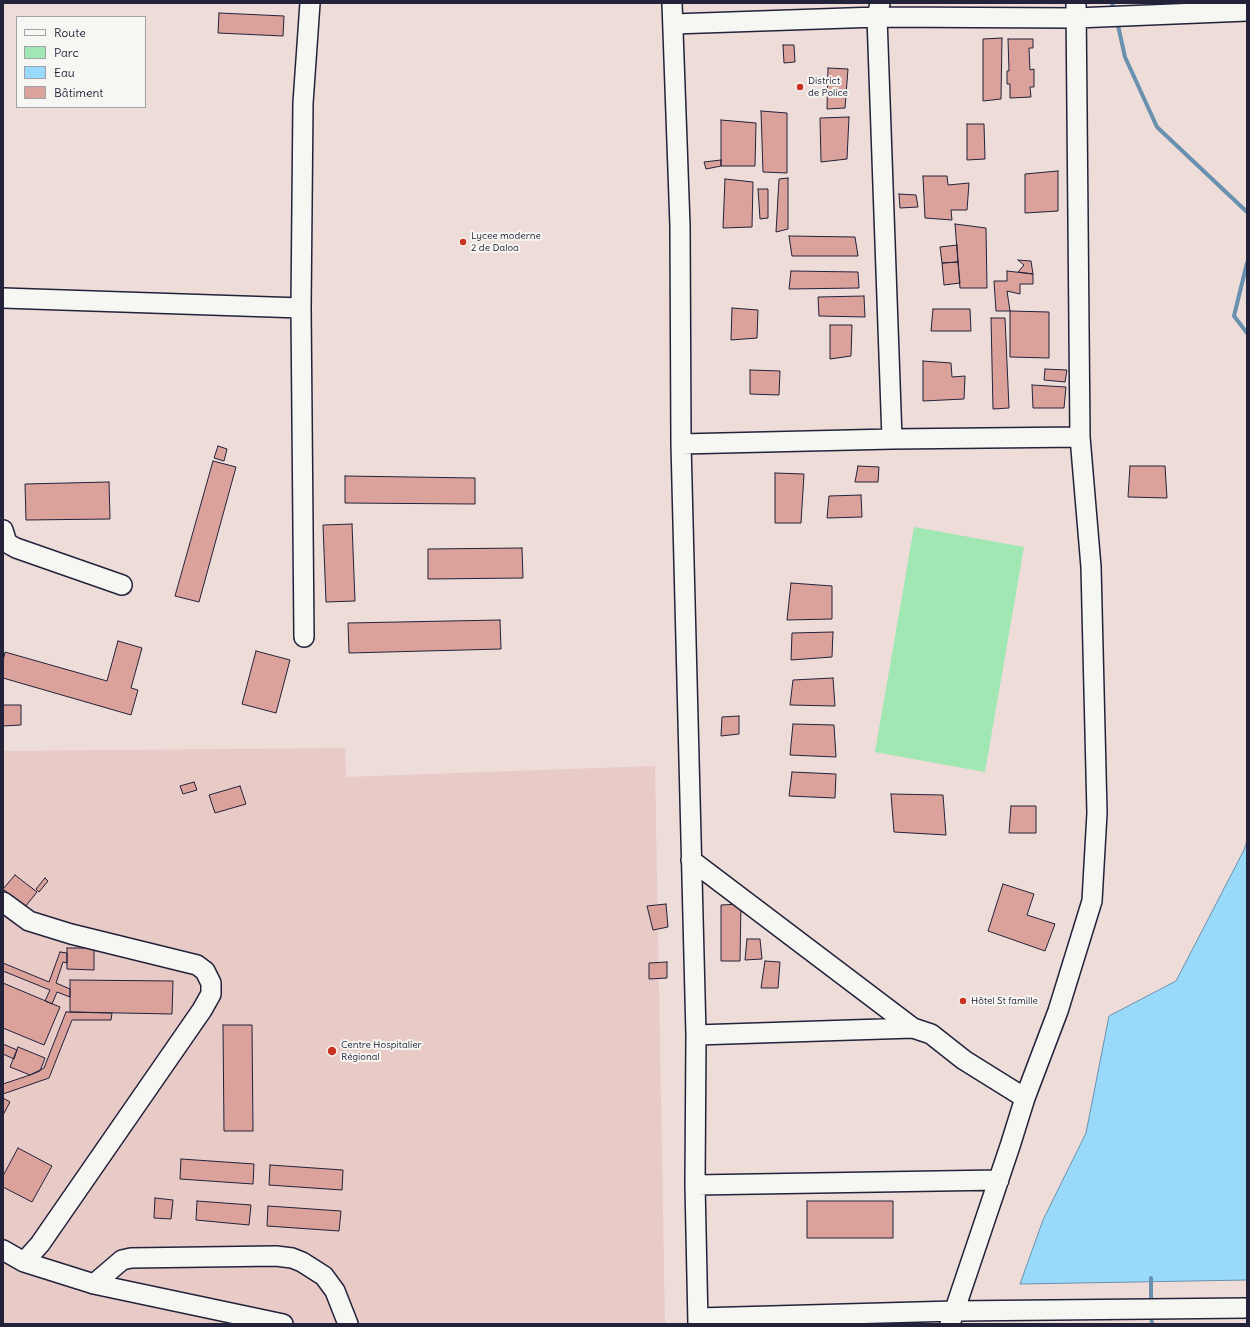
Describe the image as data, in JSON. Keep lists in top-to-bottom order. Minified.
{"places":["District de Police","Lycee moderne 2 de Daloa","Hôtel St famille","Centre Hospitalier Régional"],"legend":["Route","Parc","Eau","Bâtiment"]}
